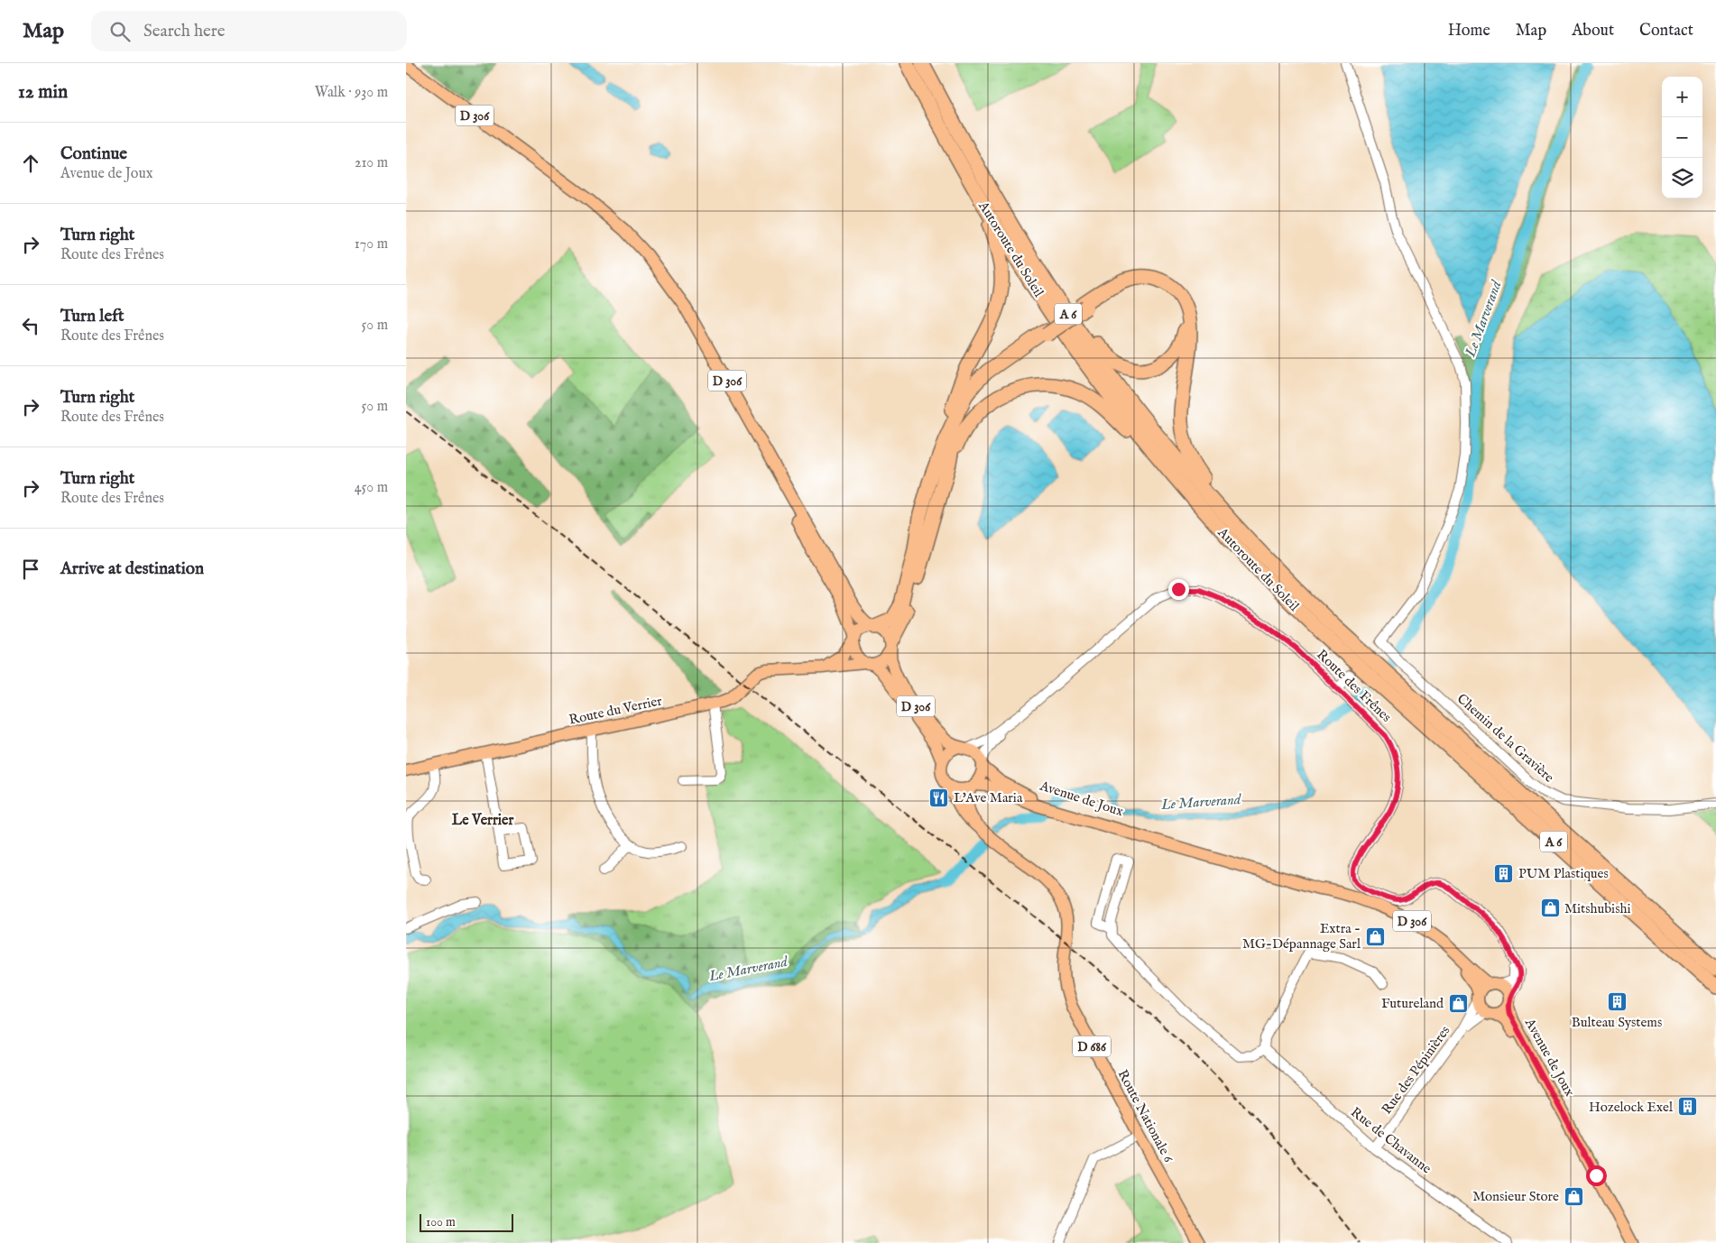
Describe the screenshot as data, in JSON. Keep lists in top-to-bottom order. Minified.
{"streets":{"highway":["Autoroute du Soleil","A 6"],"main road":["D 306","Route du Verrier","Avenue de Joux","D 686","Route Nationale 6"],"street":["Route des Frênes","Chemin de la Gravière","Rue des Pépinières","Rue de Chavanne"]},"crossings":[["D 306","Route des Frênes"],["D 306","Route du Verrier"],["D 306","Avenue de Joux"],["D 306","Route Nationale 6"],["Route des Frênes","Avenue de Joux"],["Route des Frênes","Rue des Pépinières"],["Route des Frênes","Route Nationale 6"],["Avenue de Joux","Rue des Pépinières"],["Avenue de Joux","Route Nationale 6"],["Rue des Pépinières","Rue de Chavanne"]],"districts":["Le Verrier"],"water":["Le Marverand"],"places":{"restaurant":["L'Ave Maria"],"building":["PUM Plastiques","Bulteau Systems","Hozelock Exel"],"shop":["Mitshubishi","Extra - MG-Dépannage Sarl","Futureland","Monsieur Store"]},"scale_bar":"100 m","page":{"header":"Map","search":"Search here","nav":["Home","Map","About","Contact"],"heading":["12 min","Walk · 930 m"],"map_buttons":["+","−"],"list":[["Continue","Avenue de Joux","210 m"],["Turn right","Route des Frênes","170 m"],["Turn left","Route des Frênes","50 m"],["Turn right","Route des Frênes","50 m"],["Turn right","Route des Frênes","450 m"],"Arrive at destination"],"scale":"100 m"}}
